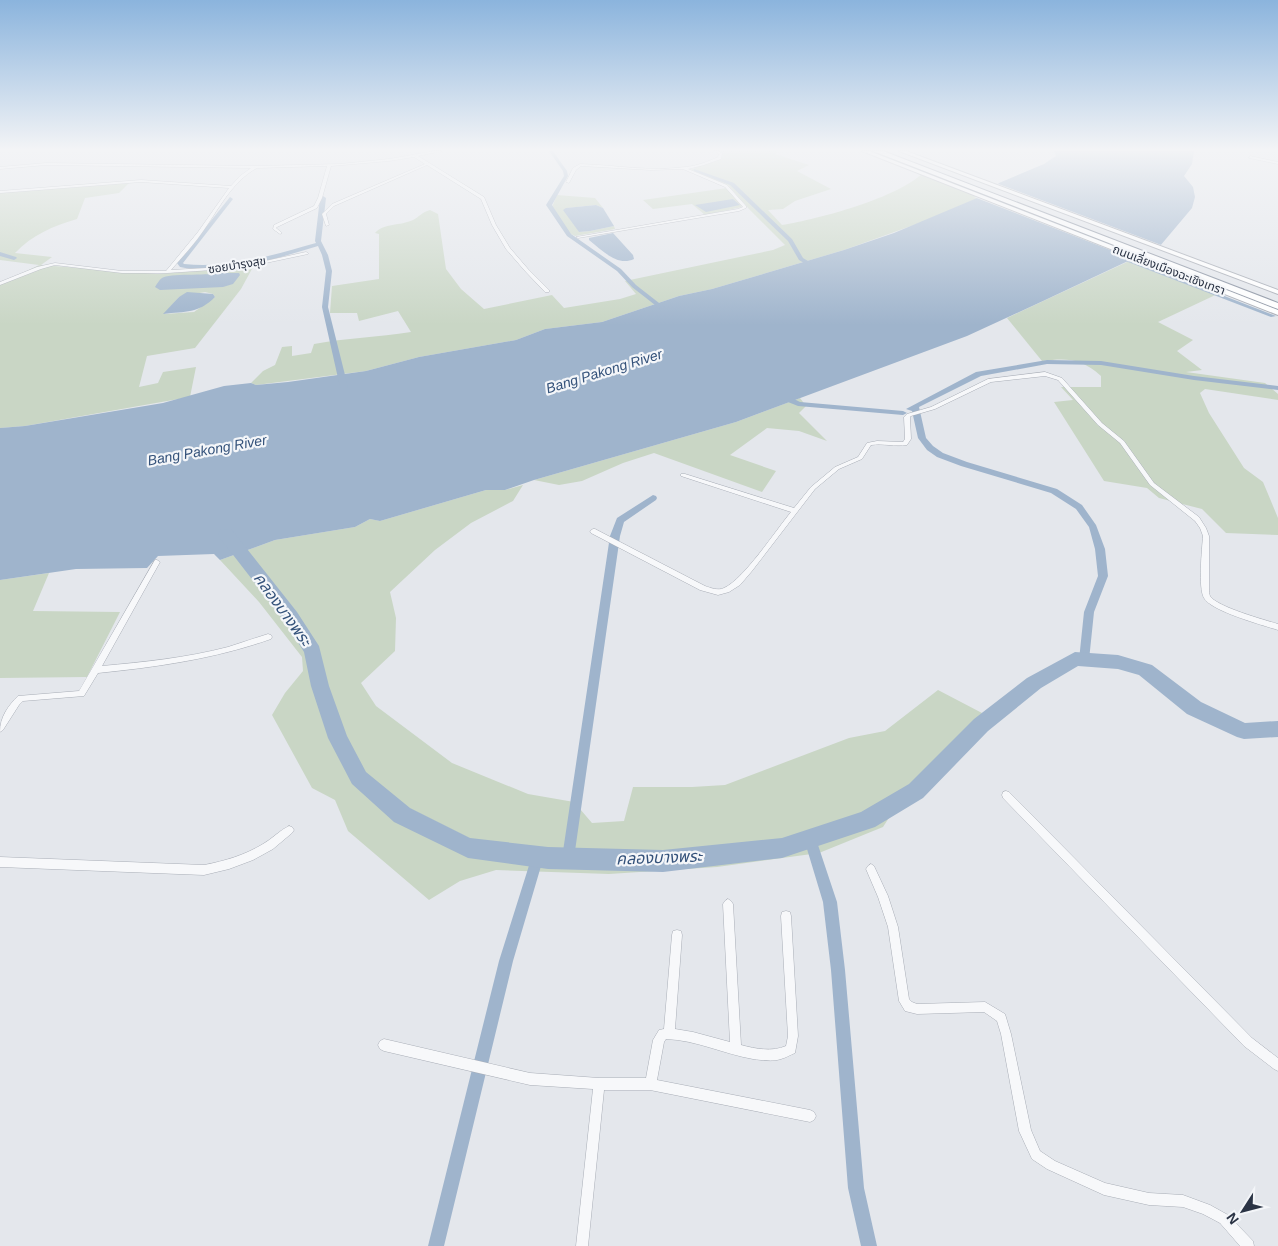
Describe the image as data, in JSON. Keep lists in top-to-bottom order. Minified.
{"streets":{"highway":["ถนนเลี่ยงเมืองฉะเชิงเทรา"],"street":["ซอยบำรุงสุข"]},"water":["Bang Pakong River","คลองบางพระ"],"north":"bottom left"}
